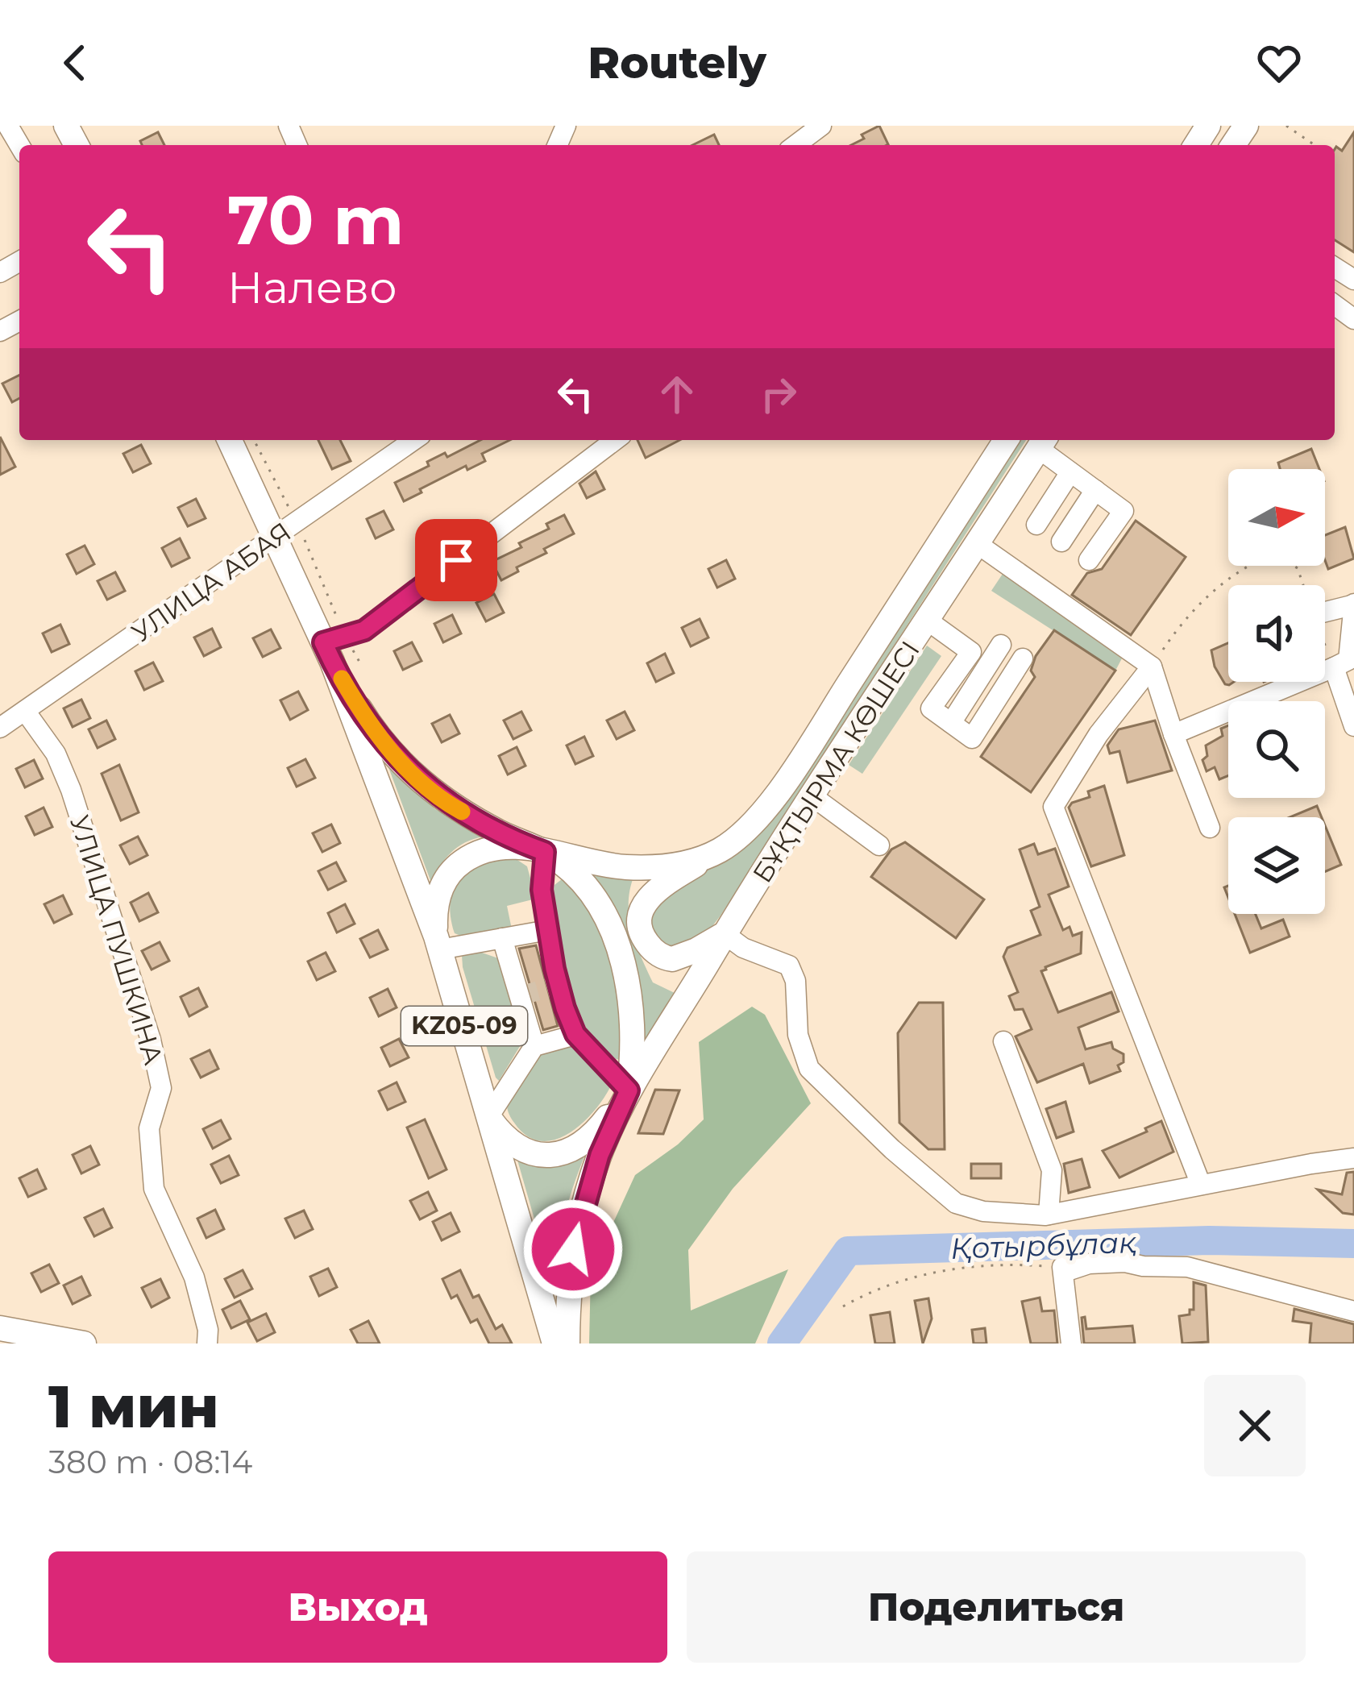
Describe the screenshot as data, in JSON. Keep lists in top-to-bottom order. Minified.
{"streets":{"main road":["БҰҚТЫРМА КӨШЕСІ","KZ05-09"],"street":["УЛИЦА АБАЯ","УЛИЦА ПУШКИНА"]},"crossings":[["УЛИЦА АБАЯ","УЛИЦА ПУШКИНА"],["УЛИЦА АБАЯ","KZ05-09"],["БҰҚТЫРМА КӨШЕСІ","KZ05-09"]],"water":["Қотырбұлақ"],"north":"right","page":{"header":"Routely","turn":["70 m","Налево"],"heading":["1 мин","380 m · 08:14"],"buttons":["Выход","Поделиться"]}}
